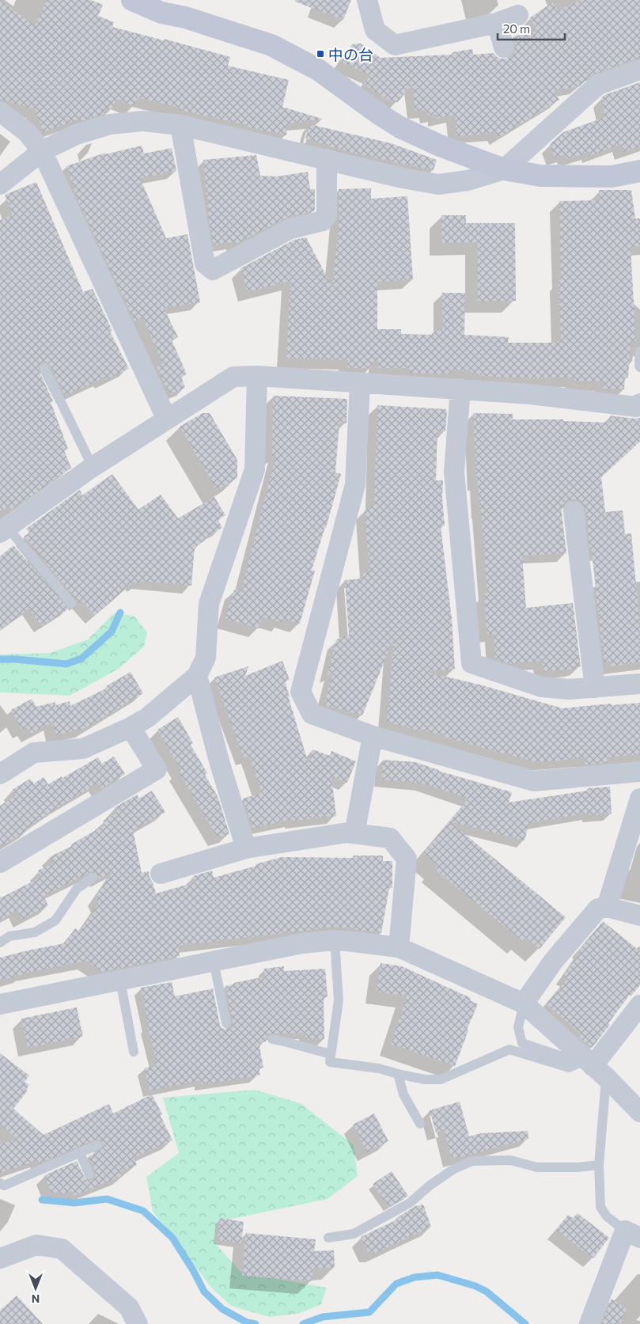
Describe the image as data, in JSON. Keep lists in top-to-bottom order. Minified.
{"places":{"transit":["中の台"]},"scale_bar":"20 m","north":"bottom"}
